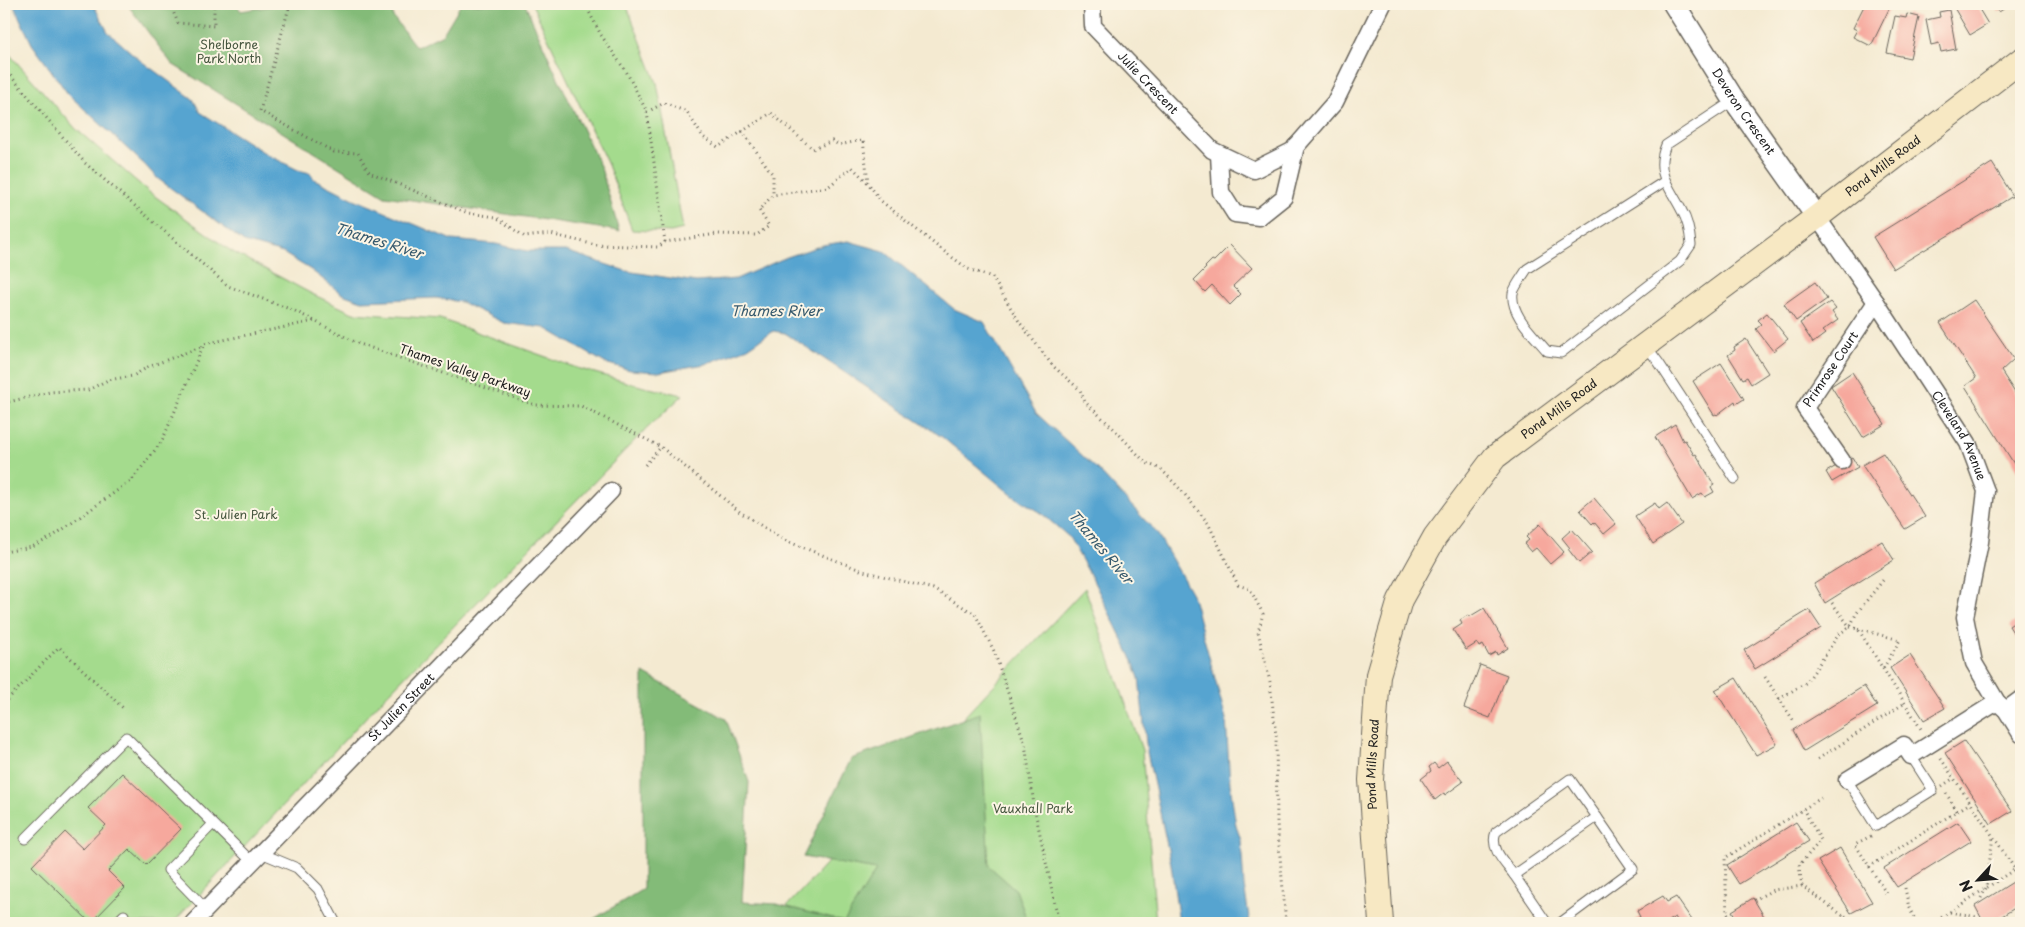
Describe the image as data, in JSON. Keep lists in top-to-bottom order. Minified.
{"streets":{"main road":["Pond Mills Road"],"street":["Julie Crescent","Deveron Crescent","Primrose Court","Cleveland Avenue","St Julien Street"],"path":["Thames Valley Parkway"]},"crossings":[["Deveron Crescent","Pond Mills Road"],["Deveron Crescent","Cleveland Avenue"],["Pond Mills Road","Cleveland Avenue"],["Primrose Court","Cleveland Avenue"]],"water":["Thames River"],"parks":["Shelborne Park North","St. Julien Park","Vauxhall Park"],"north":"bottom left"}
